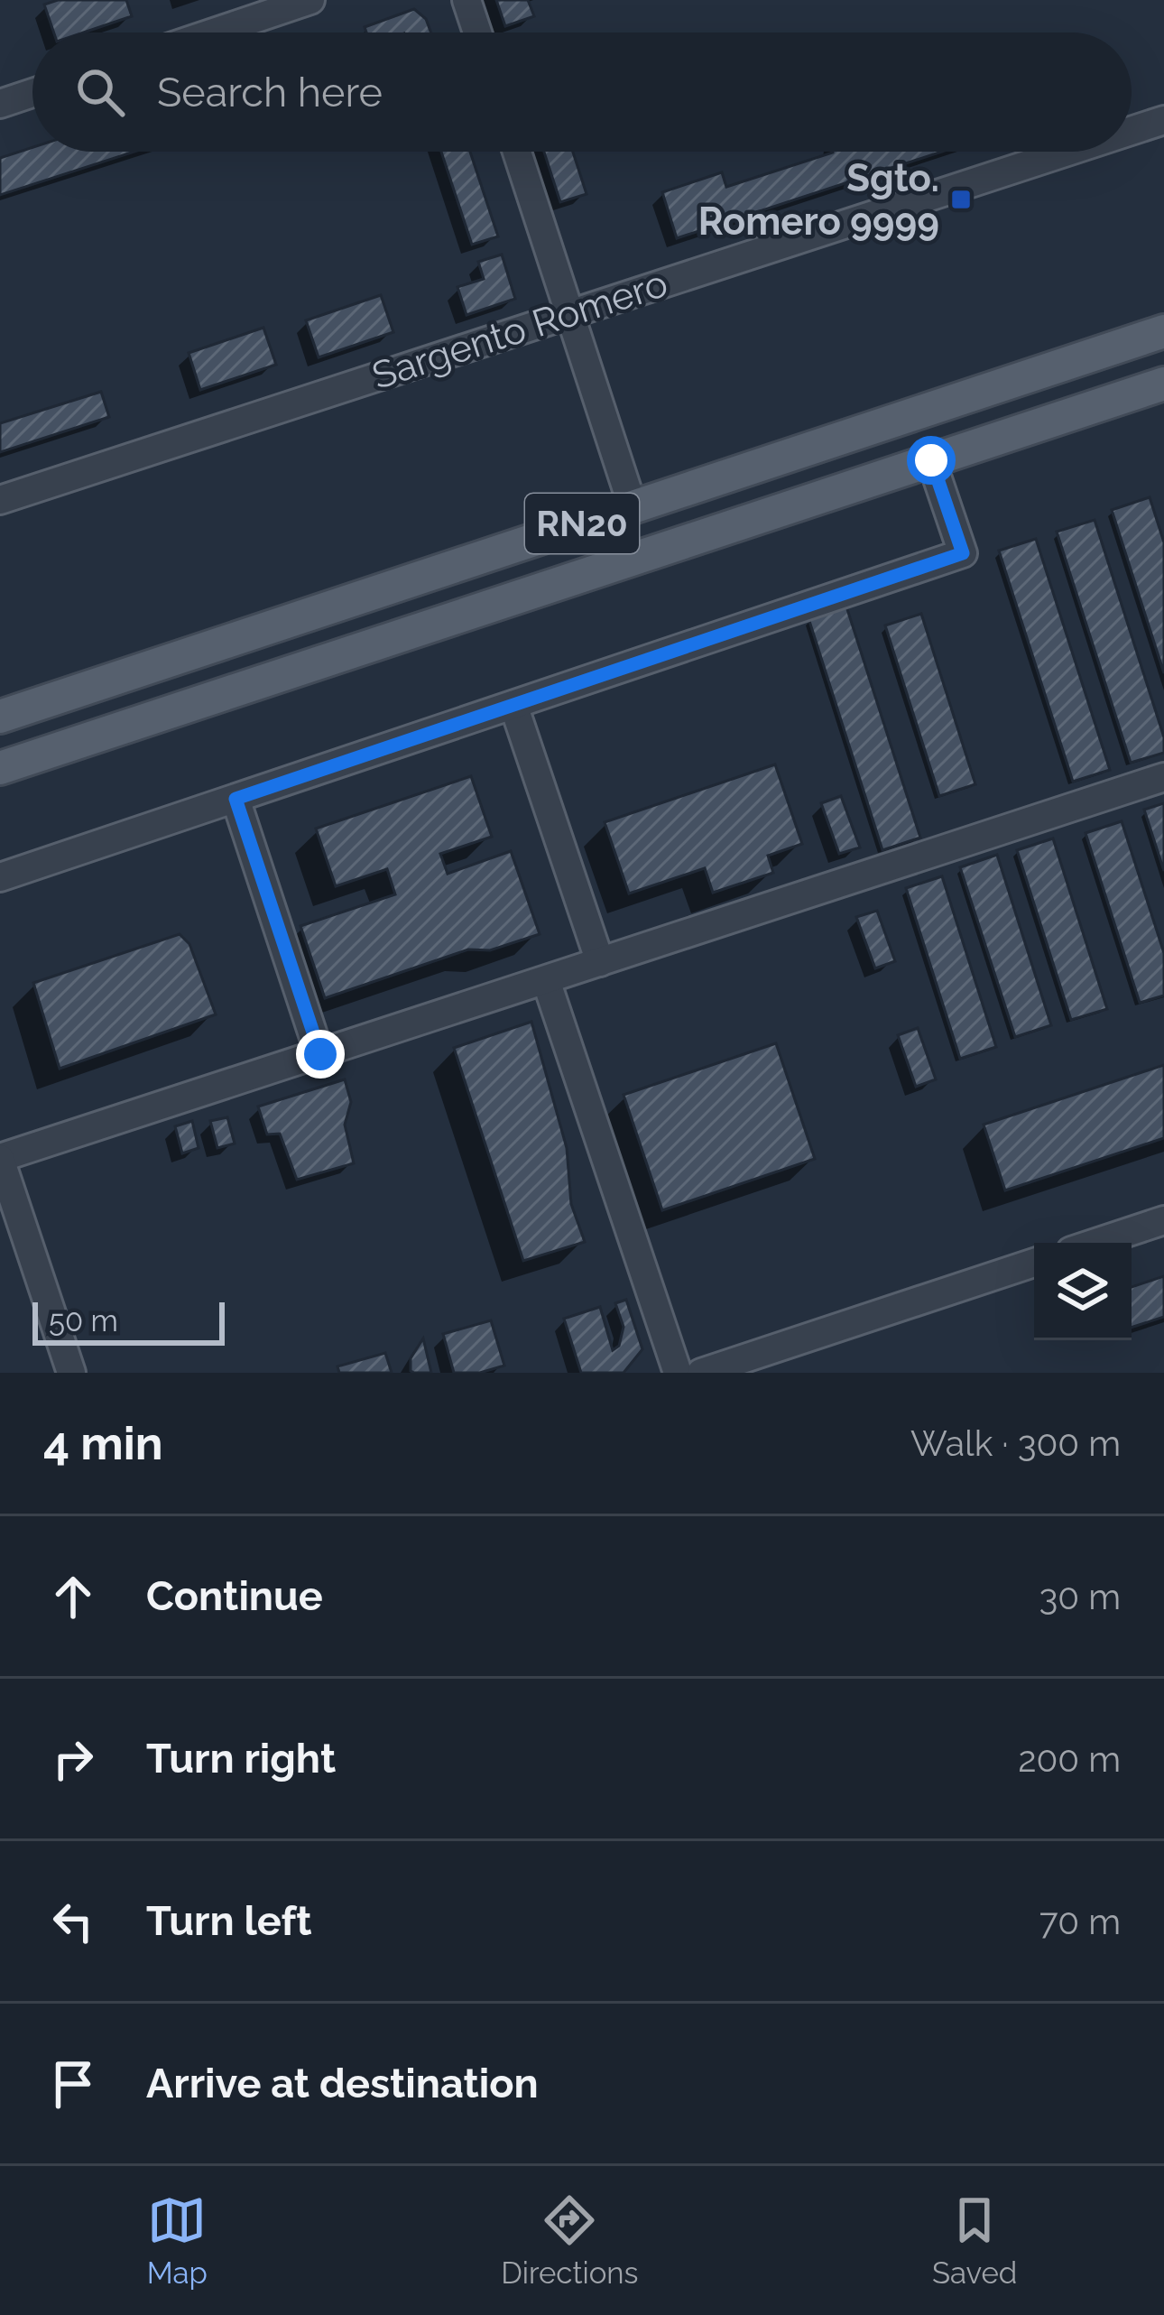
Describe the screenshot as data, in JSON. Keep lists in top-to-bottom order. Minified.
{"streets":{"main road":["RN20"],"street":["Sargento Romero"]},"places":{"transit":["Sgto. Romero 9999"]},"scale_bar":"50 m","page":{"search":"Search here","scale":"50 m","heading":["4 min","Walk · 300 m"],"list":[["Continue","30 m"],["Turn right","200 m"],["Turn left","70 m"],"Arrive at destination"],"nav":["Map","Directions","Saved"]}}
